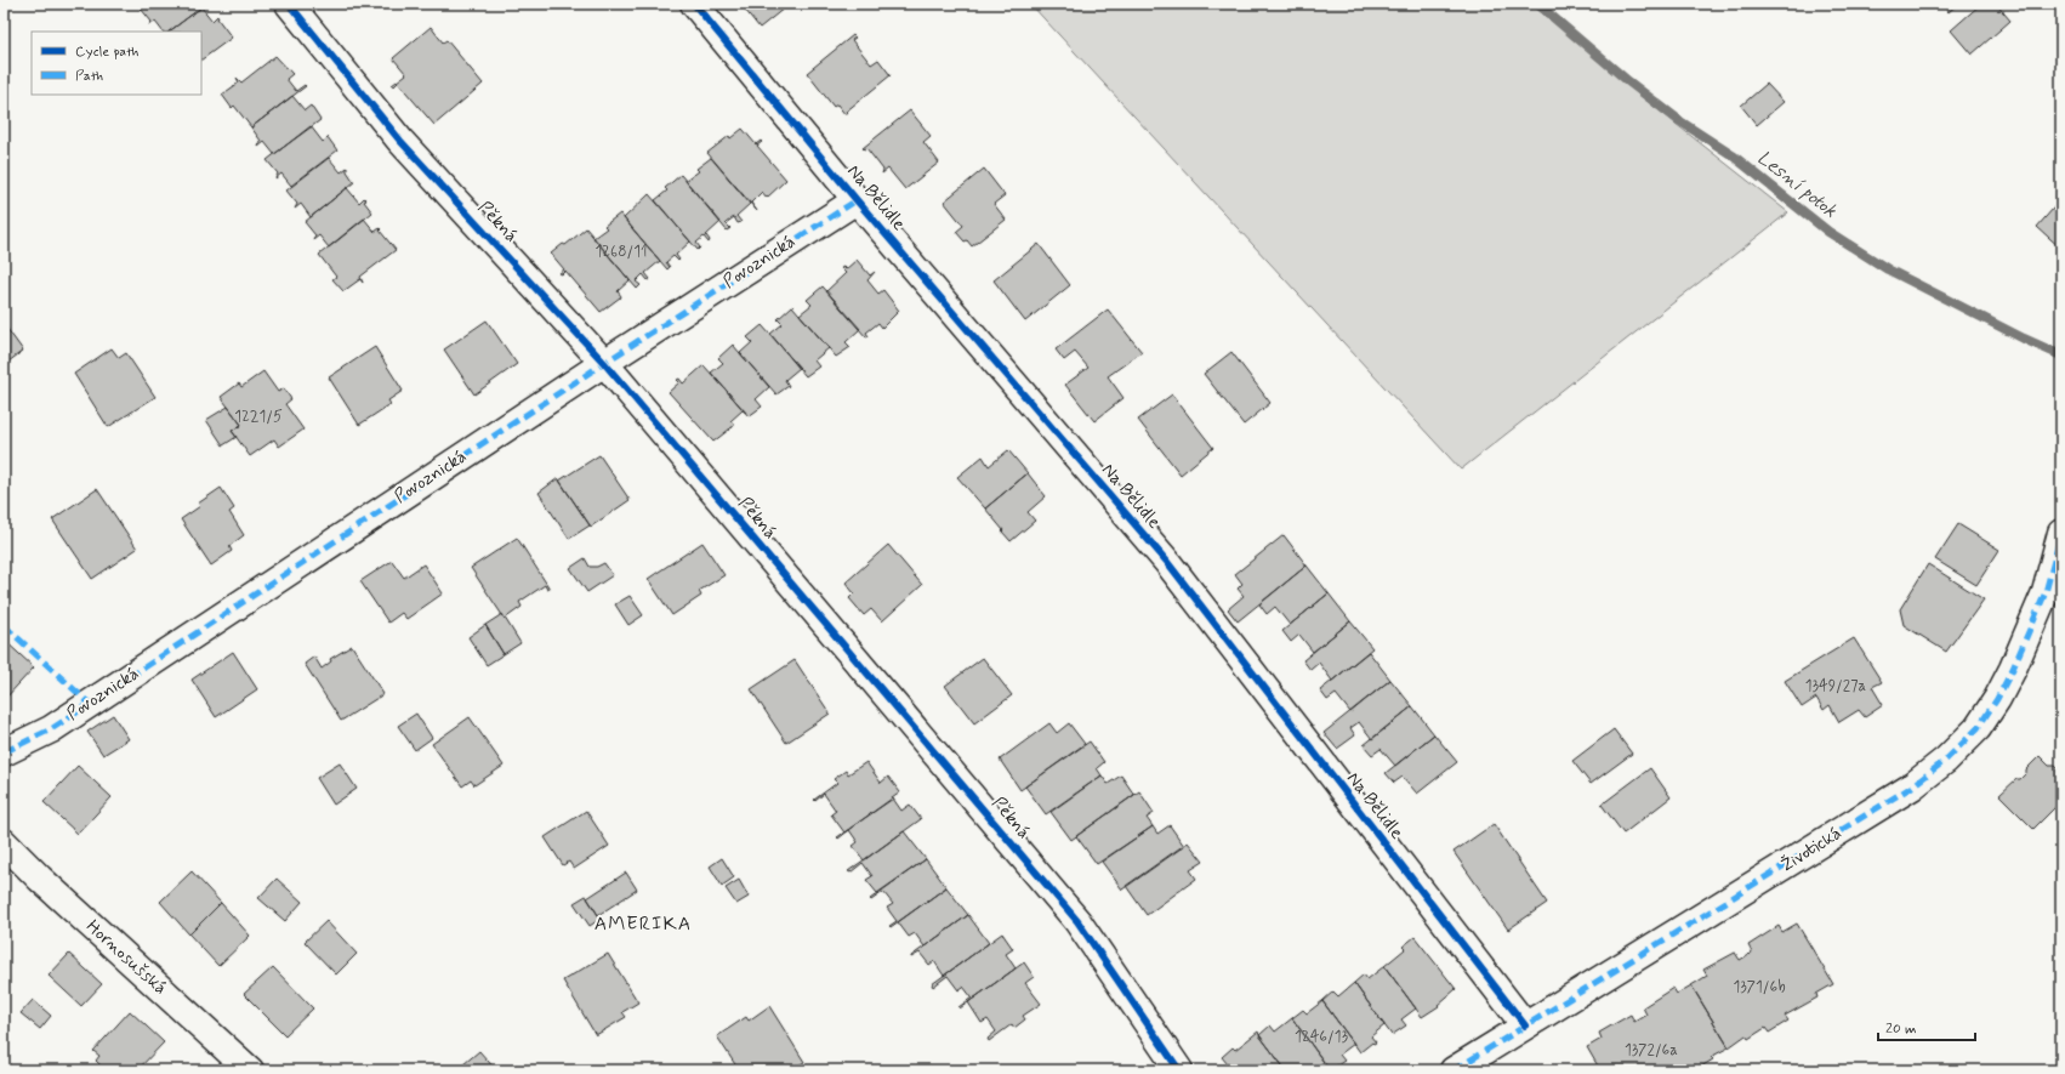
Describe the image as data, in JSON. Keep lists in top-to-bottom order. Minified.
{"streets":{"street":["Na Bělidle","Pěkná","Povoznická","Životická","Hornosušská"]},"crossings":[["Na Bělidle","Povoznická"],["Na Bělidle","Životická"],["Pěkná","Povoznická"]],"districts":["AMERIKA"],"water":["Lesní potok"],"house_numbers":["1268/11","1221/5","1349/27a","1371/6b","1246/13","1372/6a"],"legend":["Cycle path","Path"],"scale_bar":"20 m"}
